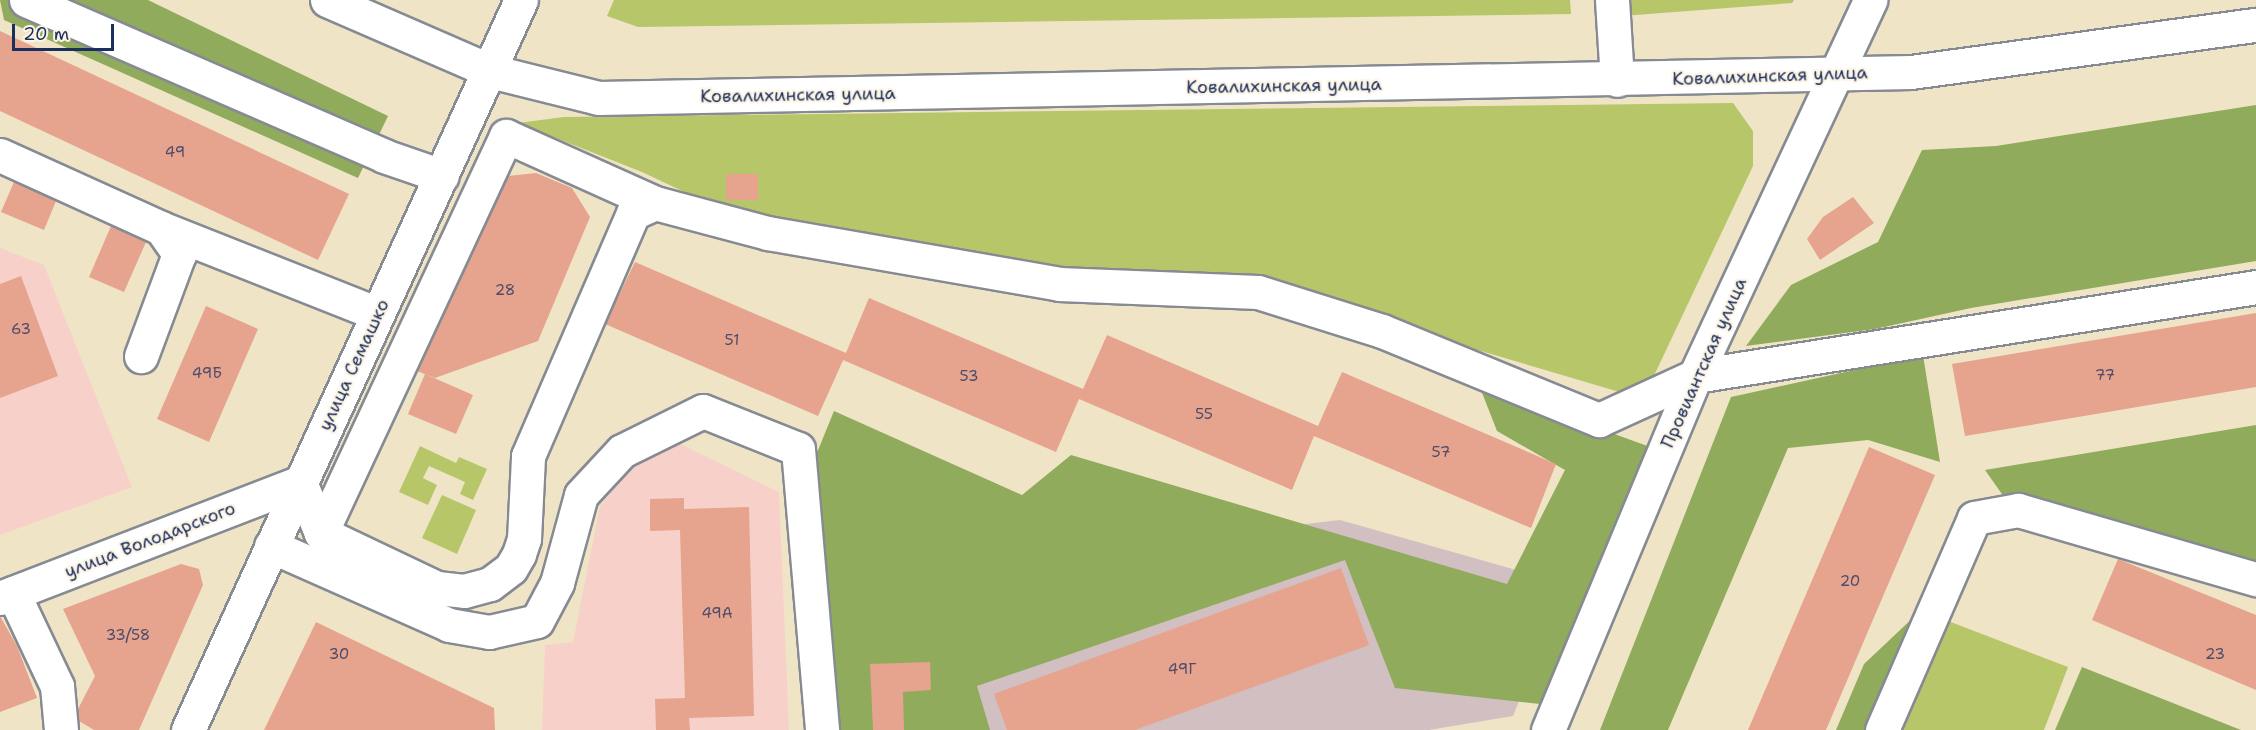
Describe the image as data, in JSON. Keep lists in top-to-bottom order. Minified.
{"streets":{"street":["Ковалихинская улица","Провиантская улица","улица Семашко","улица Володарского"]},"crossings":[["Ковалихинская улица","Провиантская улица"],["Ковалихинская улица","улица Семашко"],["улица Семашко","улица Володарского"]],"house_numbers":["49","28","63","51","49Б","77","53","55","57","20","49А","33/58","30","23","49Г"],"scale_bar":"20 m"}
